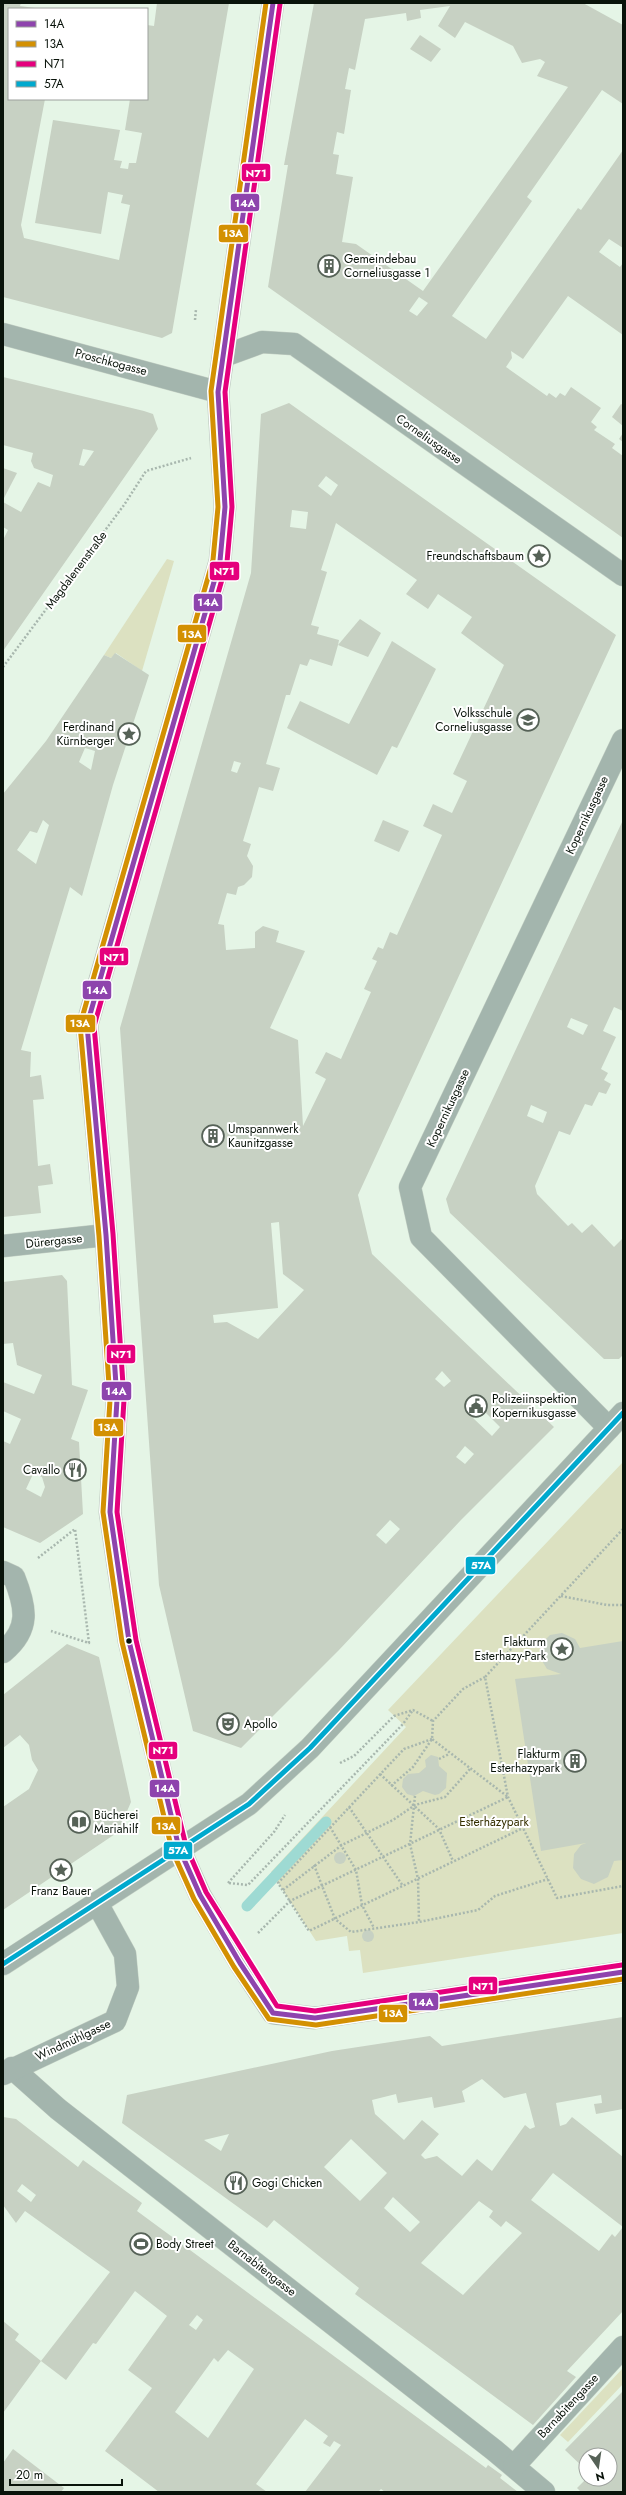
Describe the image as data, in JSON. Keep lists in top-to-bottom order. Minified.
{"streets":{"street":["Proschkogasse","Corneliusgasse","Kopernikusgasse","Dürergasse","Windmühlgasse","Barnabitengasse"],"path":["Magdalenenstraße"]},"crossings":[["Windmühlgasse","Barnabitengasse"]],"parks":["Esterházypark"],"places":{"building":["Gemeindebau Corneliusgasse 1","Umspannwerk Kaunitzgasse","Flakturm Esterhazypark"],"place":["Freundschaftsbaum","Ferdinand Kürnberger","Flakturm Esterhazy-Park","Franz Bauer"],"school or university":["Volksschule Corneliusgasse"],"public building":["Polizeiinspektion Kopernikusgasse"],"restaurant":["Cavallo","Gogi Chicken"],"theatre":["Apollo"],"library":["Bücherei Mariahilf"],"sports":["Body Street"]},"lines":["transit line 14A","transit line 13A","transit line N71","transit line 57A"],"legend":["14A","13A","N71","57A"],"scale_bar":"20 m","north":"bottom"}
